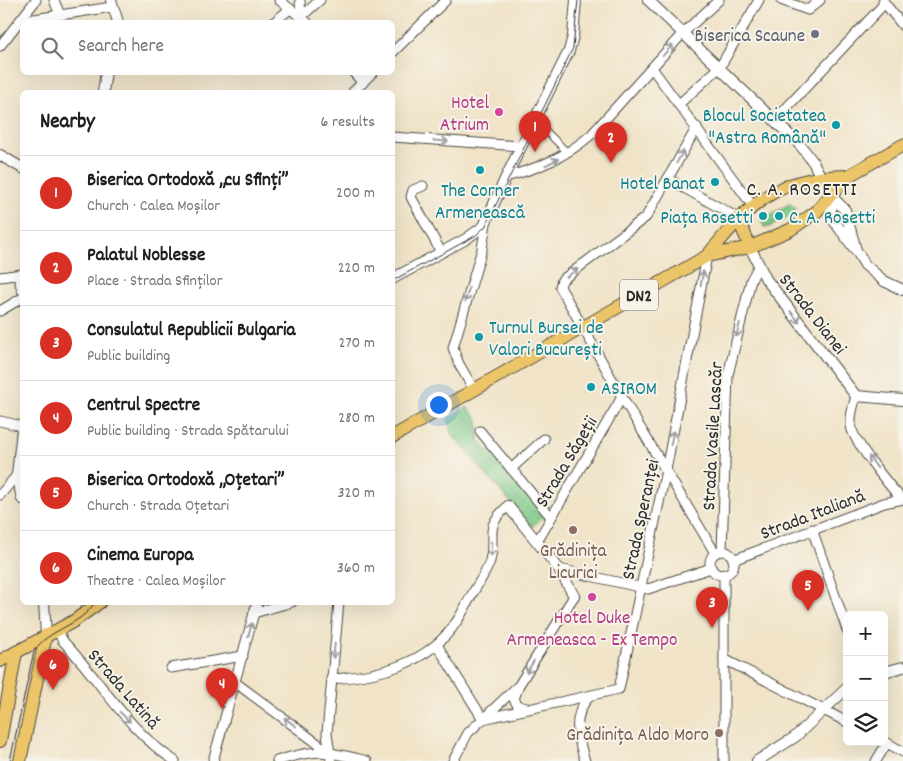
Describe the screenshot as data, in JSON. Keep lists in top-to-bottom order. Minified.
{"streets":{"main road":["DN2"],"street":["Strada Dianei","Strada Vasile Lascăr","Strada Săgeții","Strada Italiană","Strada Speranței","Strada Latină"]},"crossings":[["DN2","Strada Dianei"],["DN2","Strada Speranței"],["Strada Dianei","Strada Vasile Lascăr"],["Strada Vasile Lascăr","Strada Italiană"]],"one_way":["Strada Vasile Lascăr","Strada Speranței","Strada Latină"],"districts":["C. A. ROSETTI"],"places":["Biserica Scaune","Hotel Atrium","Blocul Societatea \"Astra Română\"","The Corner Armenească","Hotel Banat","Piața Rosetti","C. A. Rosetti","Turnul Bursei de Valori București","ASIROM","Grădinița Licurici","Hotel Duke Armeneasca - Ex Tempo","Grădinița Aldo Moro"],"page":{"search":"Search here","heading":["Nearby","6 results"],"pins":["1","2","5","3","6","4"],"list":[{"mark":"1","name":"Biserica Ortodoxă „cu Sfinți”","note":"Church · Calea Moșilor","value":"200 m"},{"mark":"2","name":"Palatul Noblesse","note":"Place · Strada Sfinților","value":"220 m"},{"mark":"3","name":"Consulatul Republicii Bulgaria","note":"Public building","value":"270 m"},{"mark":"4","name":"Centrul Spectre","note":"Public building · Strada Spătarului","value":"280 m"},{"mark":"5","name":"Biserica Ortodoxă „Oțetari”","note":"Church · Strada Oțetari","value":"320 m"},{"mark":"6","name":"Cinema Europa","note":"Theatre · Calea Moșilor","value":"360 m"}],"map_buttons":["+","−"]}}
